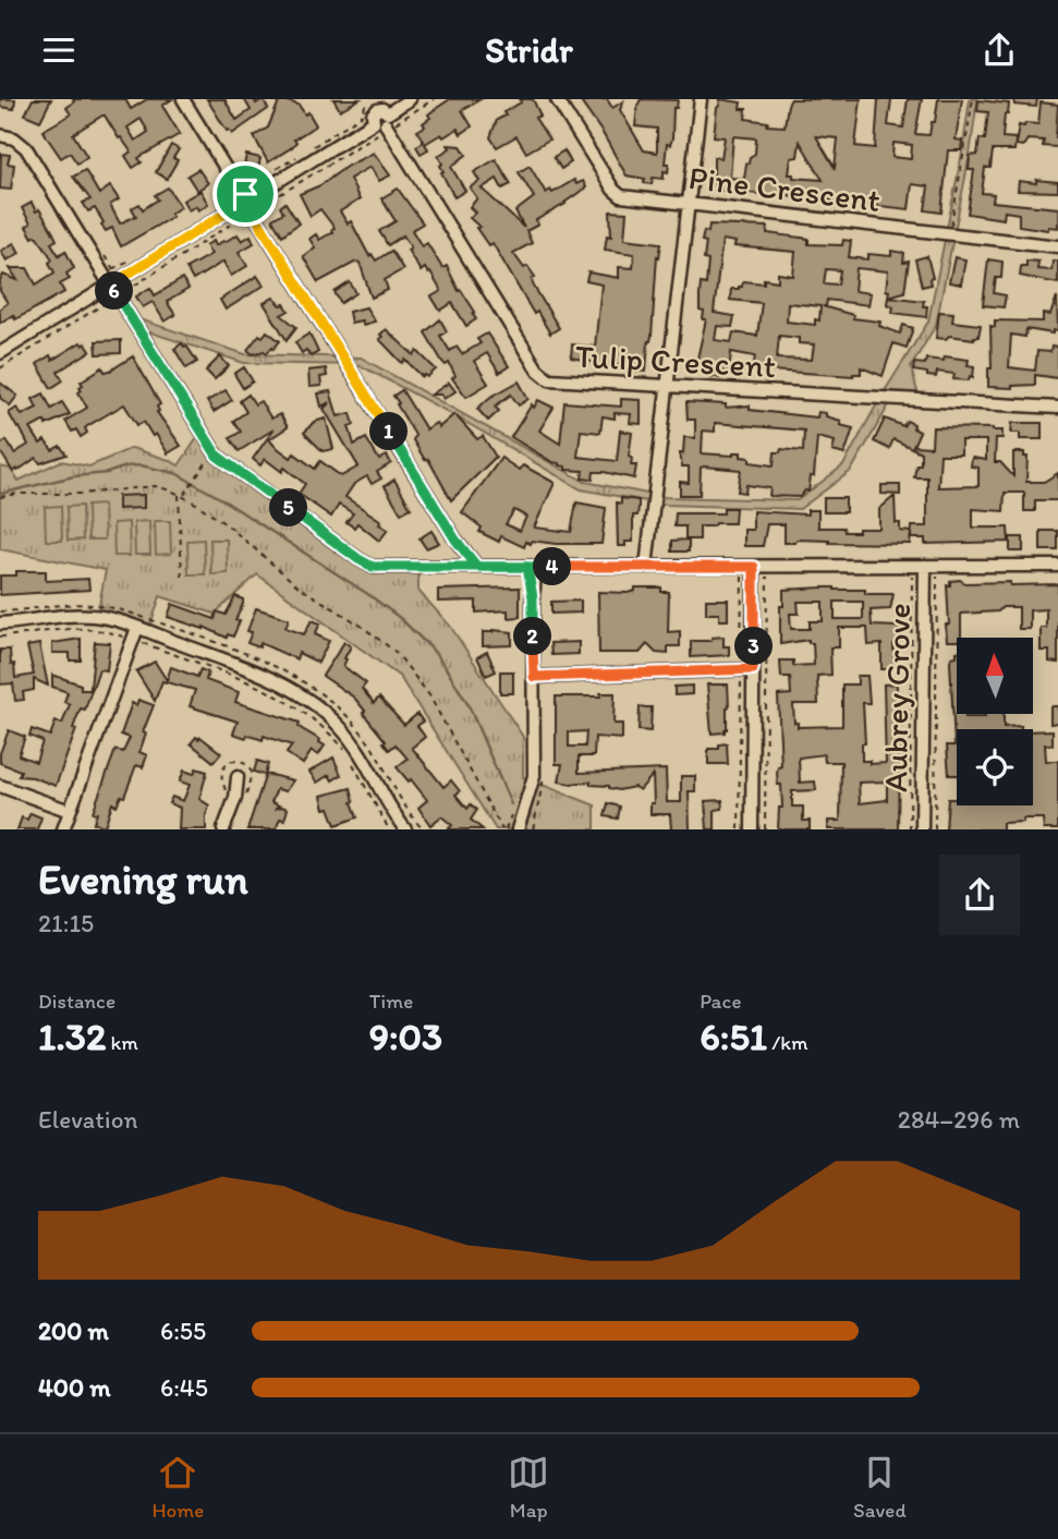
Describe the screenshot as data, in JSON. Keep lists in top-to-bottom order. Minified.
{"streets":{"street":["Pine Crescent","Tulip Crescent","Aubrey Grove"]},"north":"top","page":{"header":"Stridr","pins":["6","1","5","4","2","3"],"heading":["Evening run","21:15"],"stats":[["Distance","1.32 km"],["Time","9:03"],["Pace","6:51 /km"]],"chart":["Elevation","284–296 m"],"list":[{"name":"200 m","note":"6:55"},{"name":"400 m","note":"6:45"}],"tabs":["Home","Map","Saved"]}}
